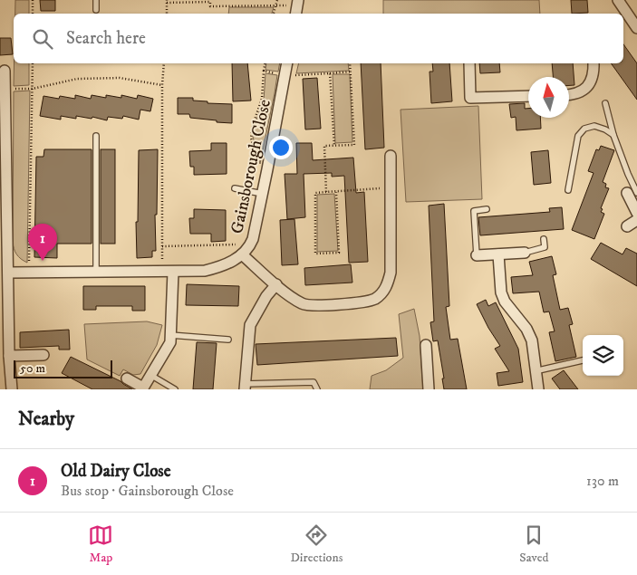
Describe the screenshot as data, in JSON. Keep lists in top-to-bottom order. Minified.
{"streets":{"street":["Gainsborough Close"]},"scale_bar":"50 m","north":"top","page":{"search":"Search here","pins":"1","scale":"50 m","heading":"Nearby","list":[{"mark":"1","name":"Old Dairy Close","note":"Bus stop · Gainsborough Close","value":"130 m"}],"nav":["Map","Directions","Saved"]}}
